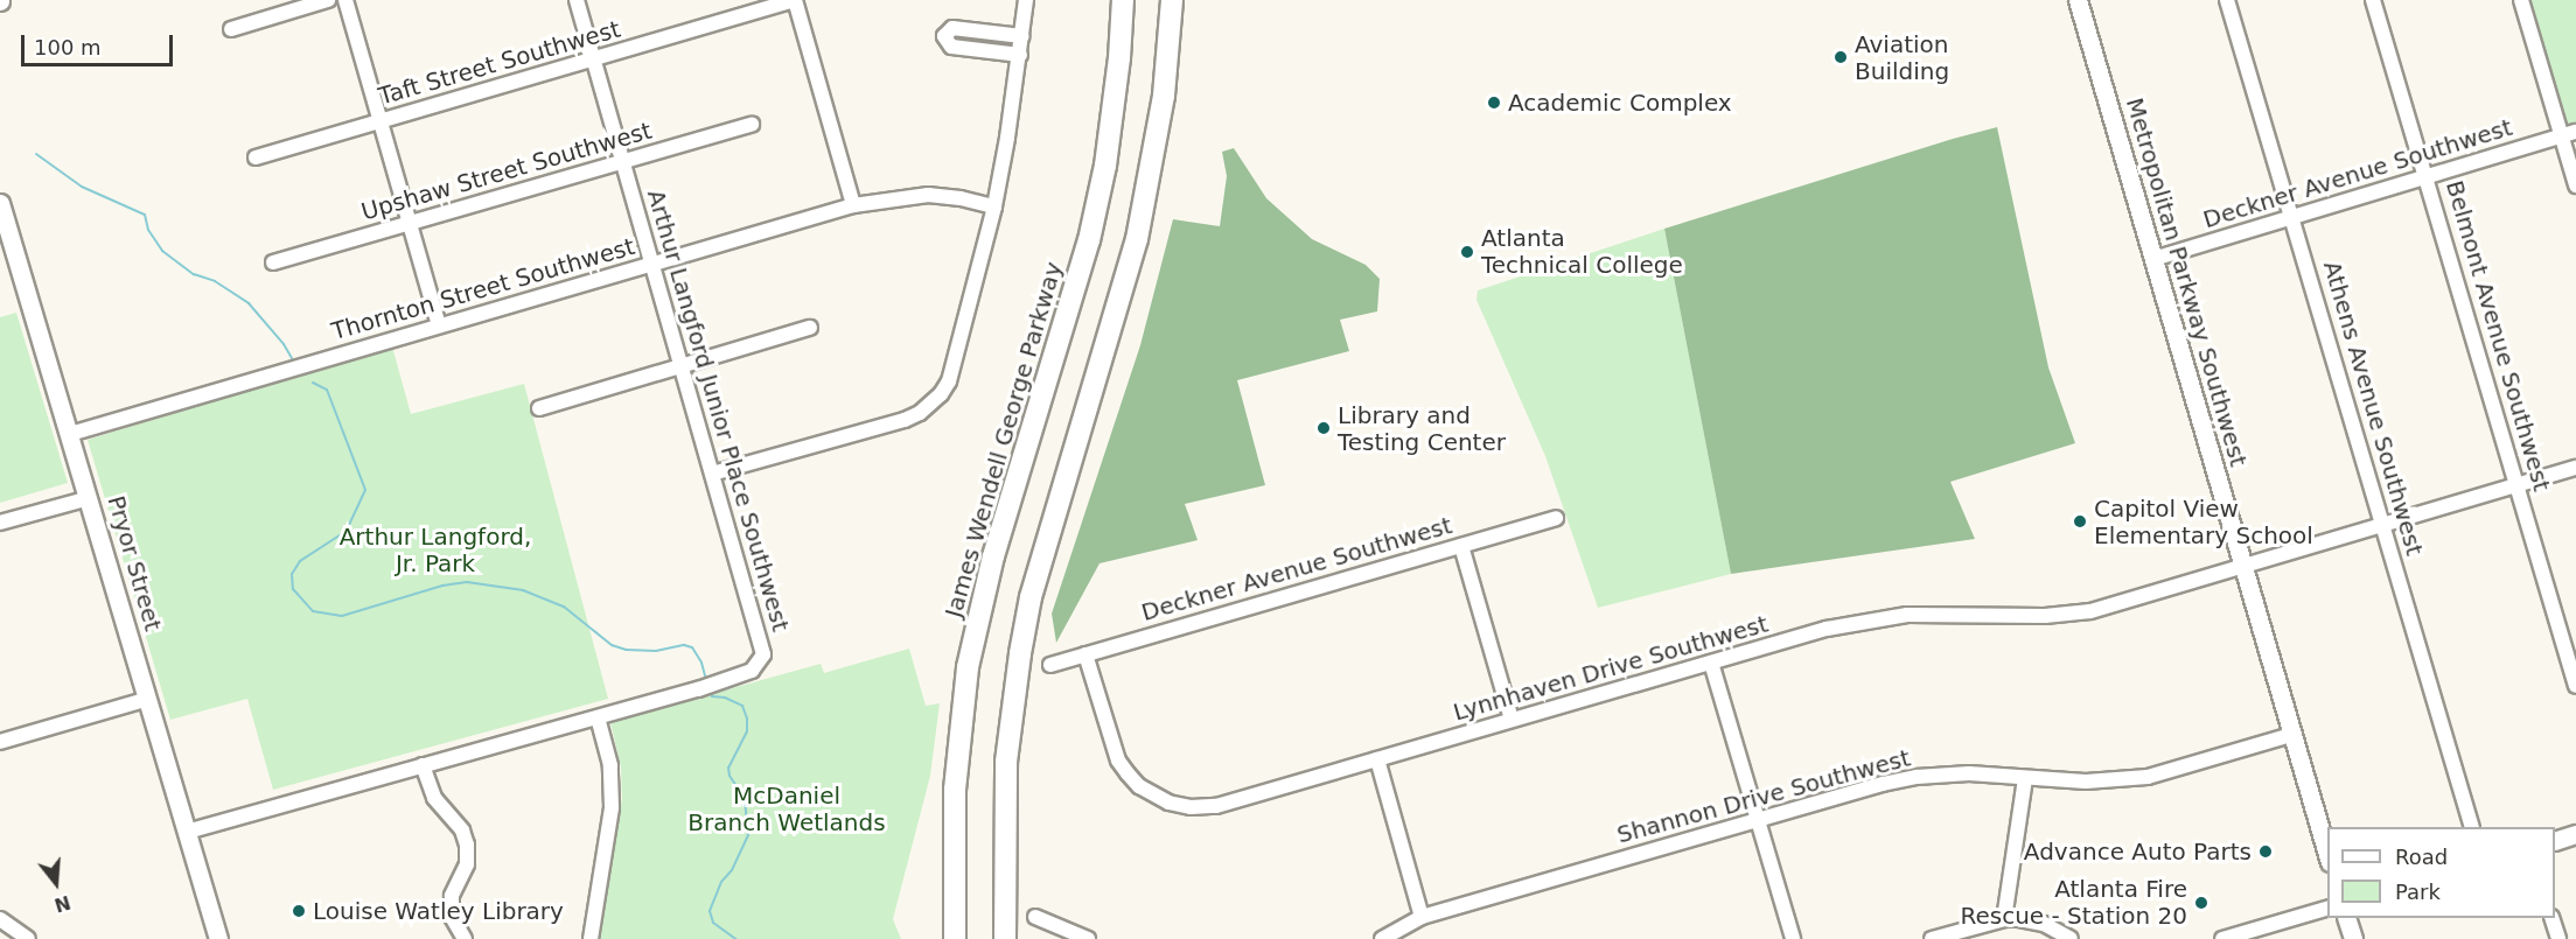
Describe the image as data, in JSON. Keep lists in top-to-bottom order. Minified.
{"streets":{"highway":["James Wendell George Parkway"],"main road":["Metropolitan Parkway Southwest","Pryor Street"],"street":["Taft Street Southwest","Upshaw Street Southwest","Deckner Avenue Southwest","Thornton Street Southwest","Belmont Avenue Southwest","Athens Avenue Southwest","Arthur Langford Junior Place Southwest","Lynnhaven Drive Southwest","Shannon Drive Southwest"]},"crossings":[["Taft Street Southwest","Arthur Langford Junior Place Southwest"],["Upshaw Street Southwest","Arthur Langford Junior Place Southwest"],["Deckner Avenue Southwest","Metropolitan Parkway Southwest"],["Deckner Avenue Southwest","Belmont Avenue Southwest"],["Deckner Avenue Southwest","Athens Avenue Southwest"],["Deckner Avenue Southwest","Lynnhaven Drive Southwest"],["Metropolitan Parkway Southwest","Lynnhaven Drive Southwest"],["Metropolitan Parkway Southwest","Shannon Drive Southwest"],["Thornton Street Southwest","Arthur Langford Junior Place Southwest"],["Thornton Street Southwest","Pryor Street"],["Belmont Avenue Southwest","Lynnhaven Drive Southwest"],["Athens Avenue Southwest","Lynnhaven Drive Southwest"],["Arthur Langford Junior Place Southwest","Pryor Street"]],"parks":["Arthur Langford, Jr. Park","McDaniel Branch Wetlands"],"places":["Aviation Building","Academic Complex","Atlanta Technical College","Library and Testing Center","Capitol View Elementary School","Advance Auto Parts","Atlanta Fire Rescue - Station 20","Louise Watley Library"],"legend":["Road","Park"],"scale_bar":"100 m","north":"bottom"}
